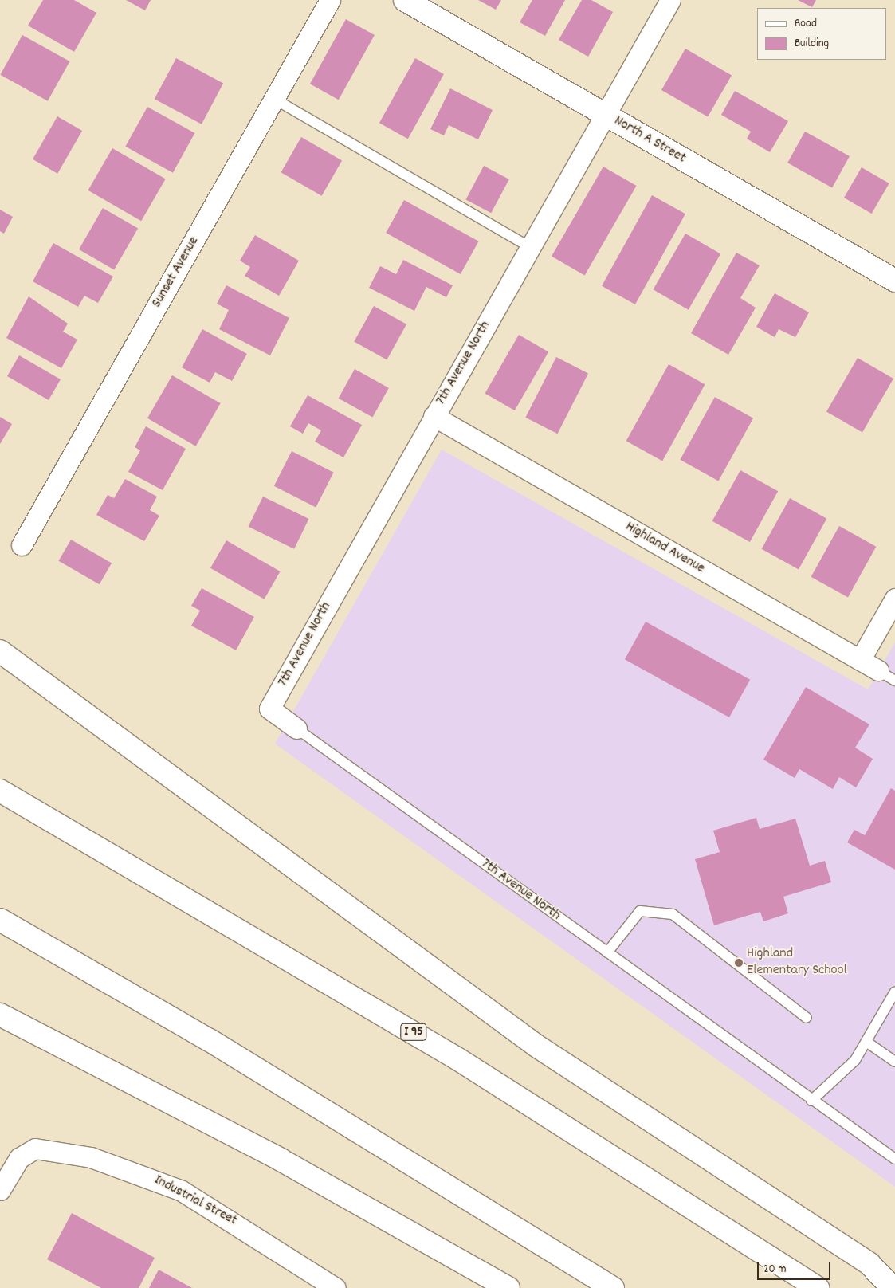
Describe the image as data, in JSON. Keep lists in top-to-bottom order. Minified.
{"streets":{"main road":["North A Street","I 95"],"street":["Sunset Avenue","7th Avenue North","Highland Avenue","Industrial Street"]},"crossings":[["North A Street","7th Avenue North"],["7th Avenue North","Highland Avenue"]],"places":["Highland Elementary School"],"legend":["Road","Building"],"scale_bar":"20 m"}
